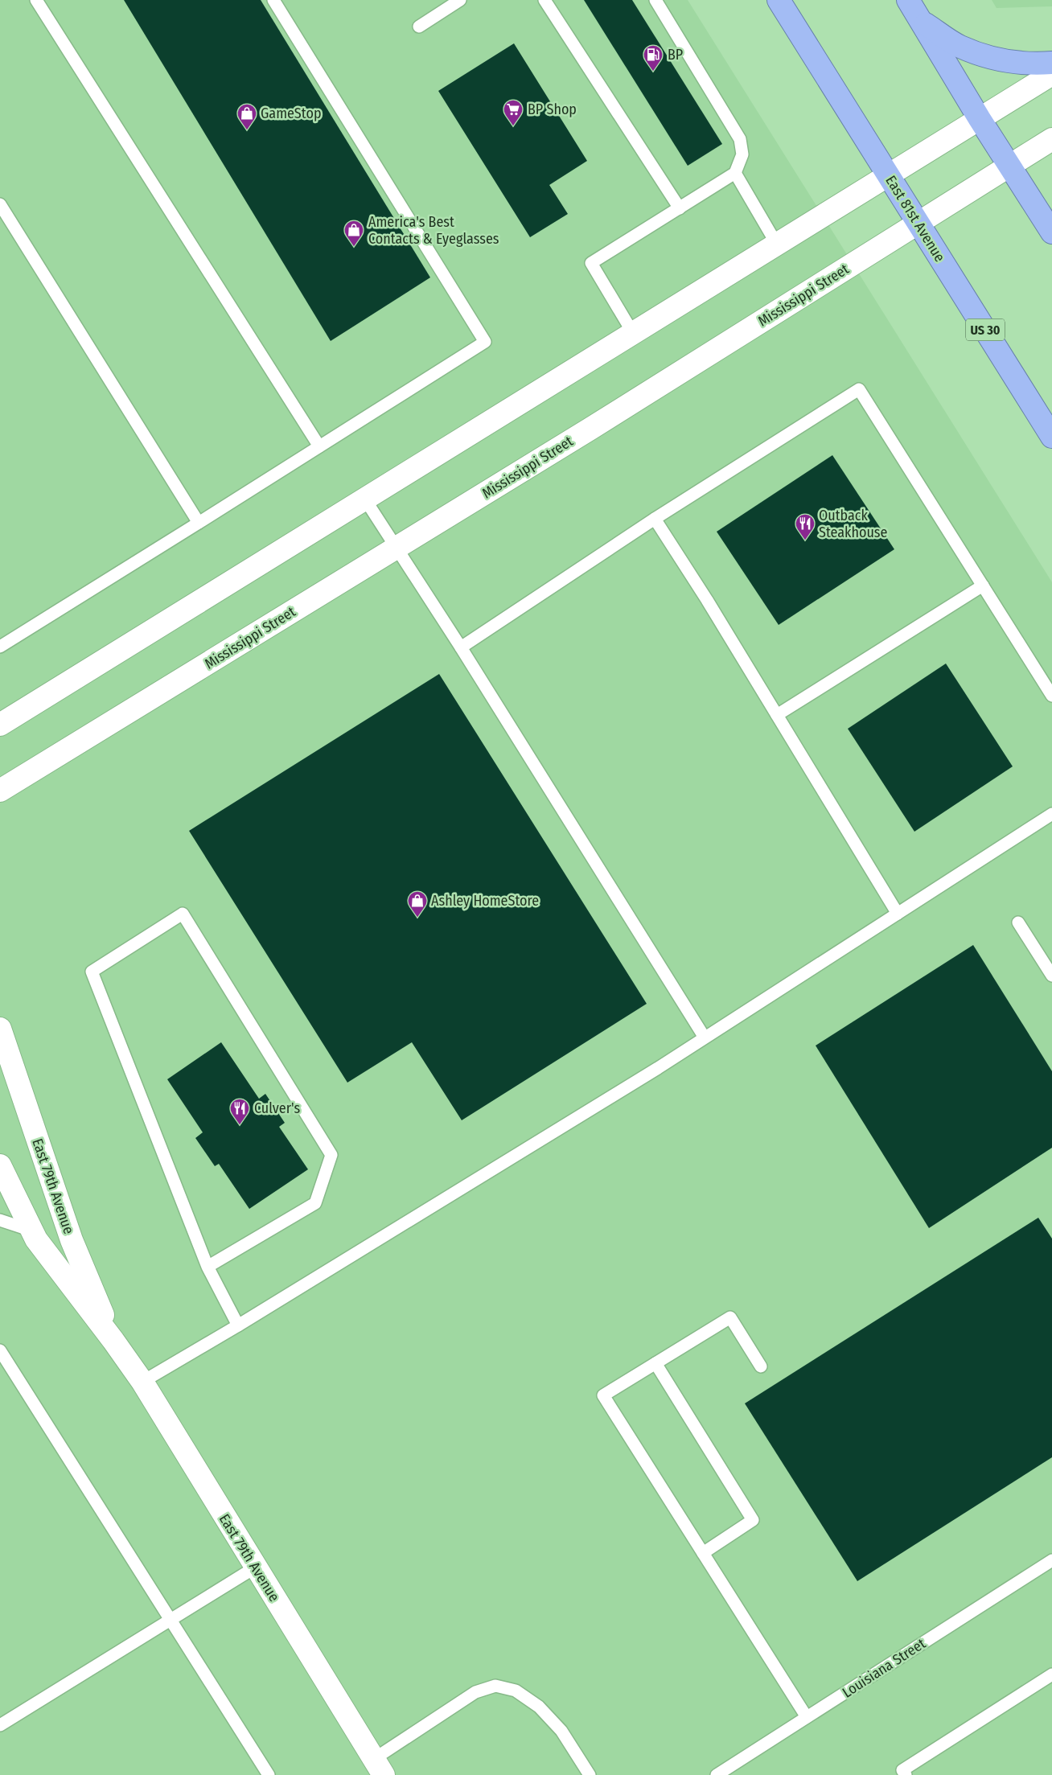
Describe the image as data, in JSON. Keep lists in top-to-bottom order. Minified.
{"streets":{"highway":["East 81st Avenue","US 30"],"street":["Mississippi Street","East 79th Avenue"],"lane":["Louisiana Street"]},"crossings":[["East 81st Avenue","Mississippi Street"]],"places":{"fuel station":["BP"],"supermarket":["BP Shop"],"shop":["GameStop","America's Best Contacts & Eyeglasses","Ashley HomeStore"],"restaurant":["Outback Steakhouse","Culver's"]}}
